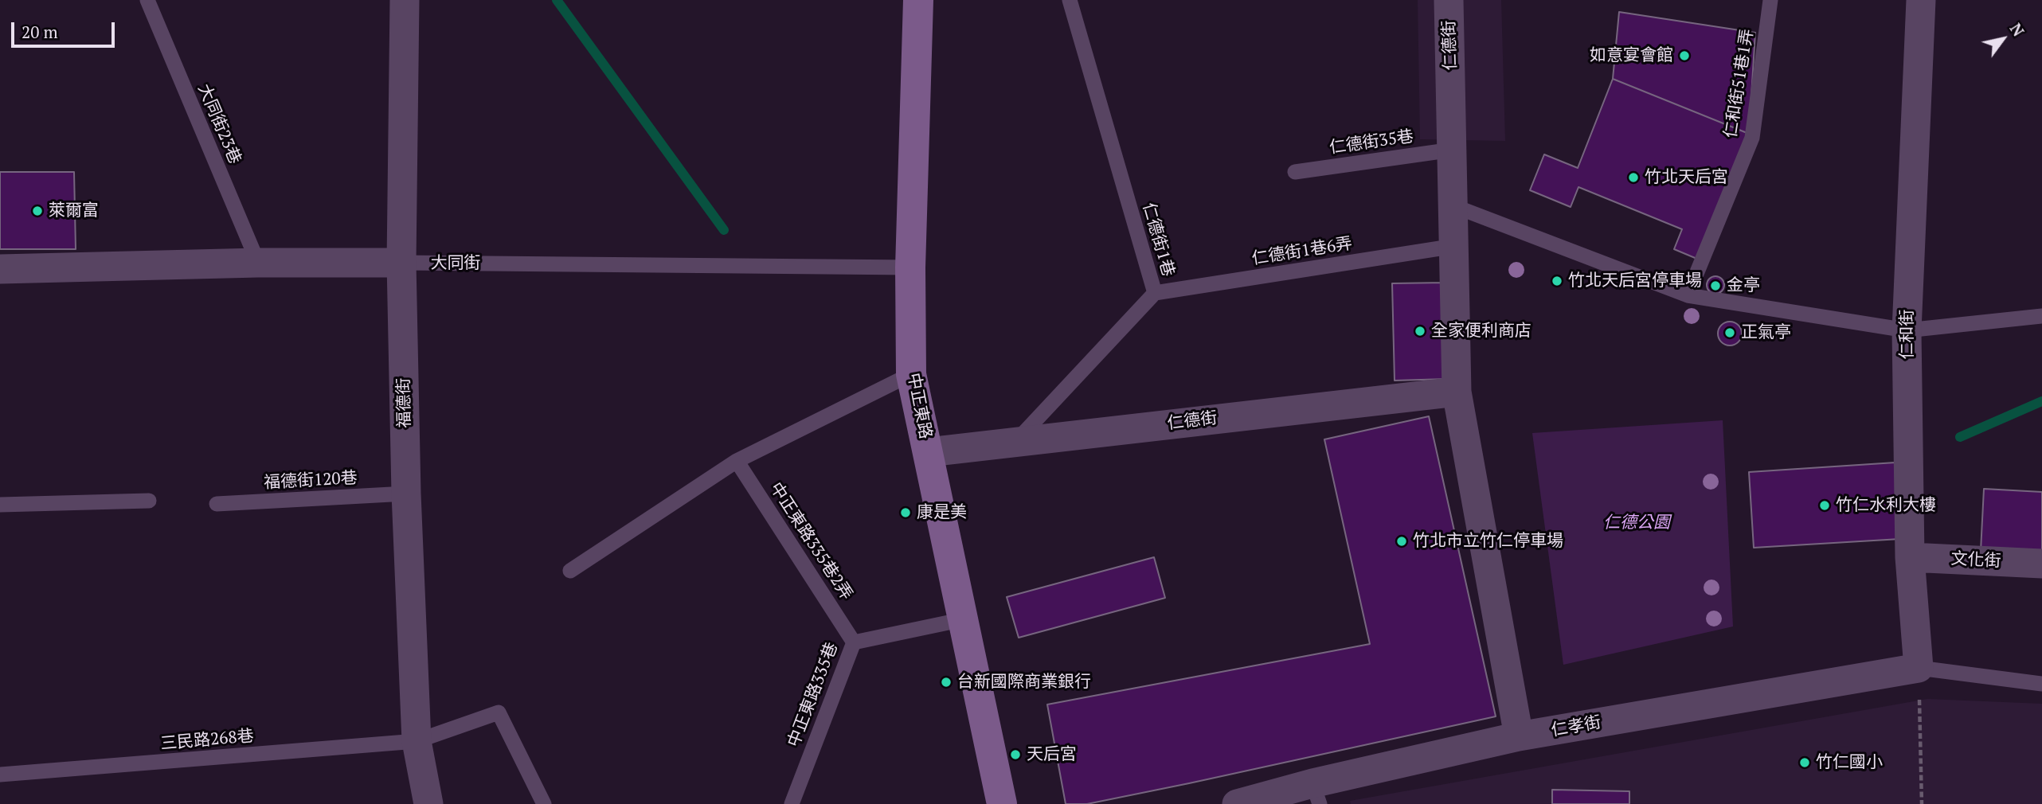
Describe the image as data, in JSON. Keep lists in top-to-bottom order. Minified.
{"streets":{"main road":["中正東路"],"street":["仁德街","大同街","仁和街","福德街","文化街","仁孝街"],"lane":["仁和街51巷1弄","大同街23巷","仁德街35巷","仁德街1巷","仁德街1巷6弄","福德街120巷","中正東路335巷2弄","中正東路335巷","三民路268巷"]},"crossings":[["仁德街","仁德街35巷"],["仁德街","仁德街1巷"],["仁德街","仁德街1巷6弄"],["仁德街","中正東路"],["仁德街","仁孝街"],["大同街23巷","大同街"],["仁德街1巷","仁德街1巷6弄"],["大同街","福德街"],["大同街","中正東路"],["仁和街","文化街"],["仁和街","仁孝街"],["福德街","福德街120巷"],["福德街","三民路268巷"],["中正東路","中正東路335巷"],["中正東路335巷2弄","中正東路335巷"]],"parks":["仁德公園"],"places":["如意宴會館","竹北天后宮","萊爾富","竹北天后宮停車場","金亭","全家便利商店","正氣亭","竹仁水利大樓","康是美","竹北市立竹仁停車場","台新國際商業銀行","天后宮","竹仁國小"],"scale_bar":"20 m","north":"top right"}
